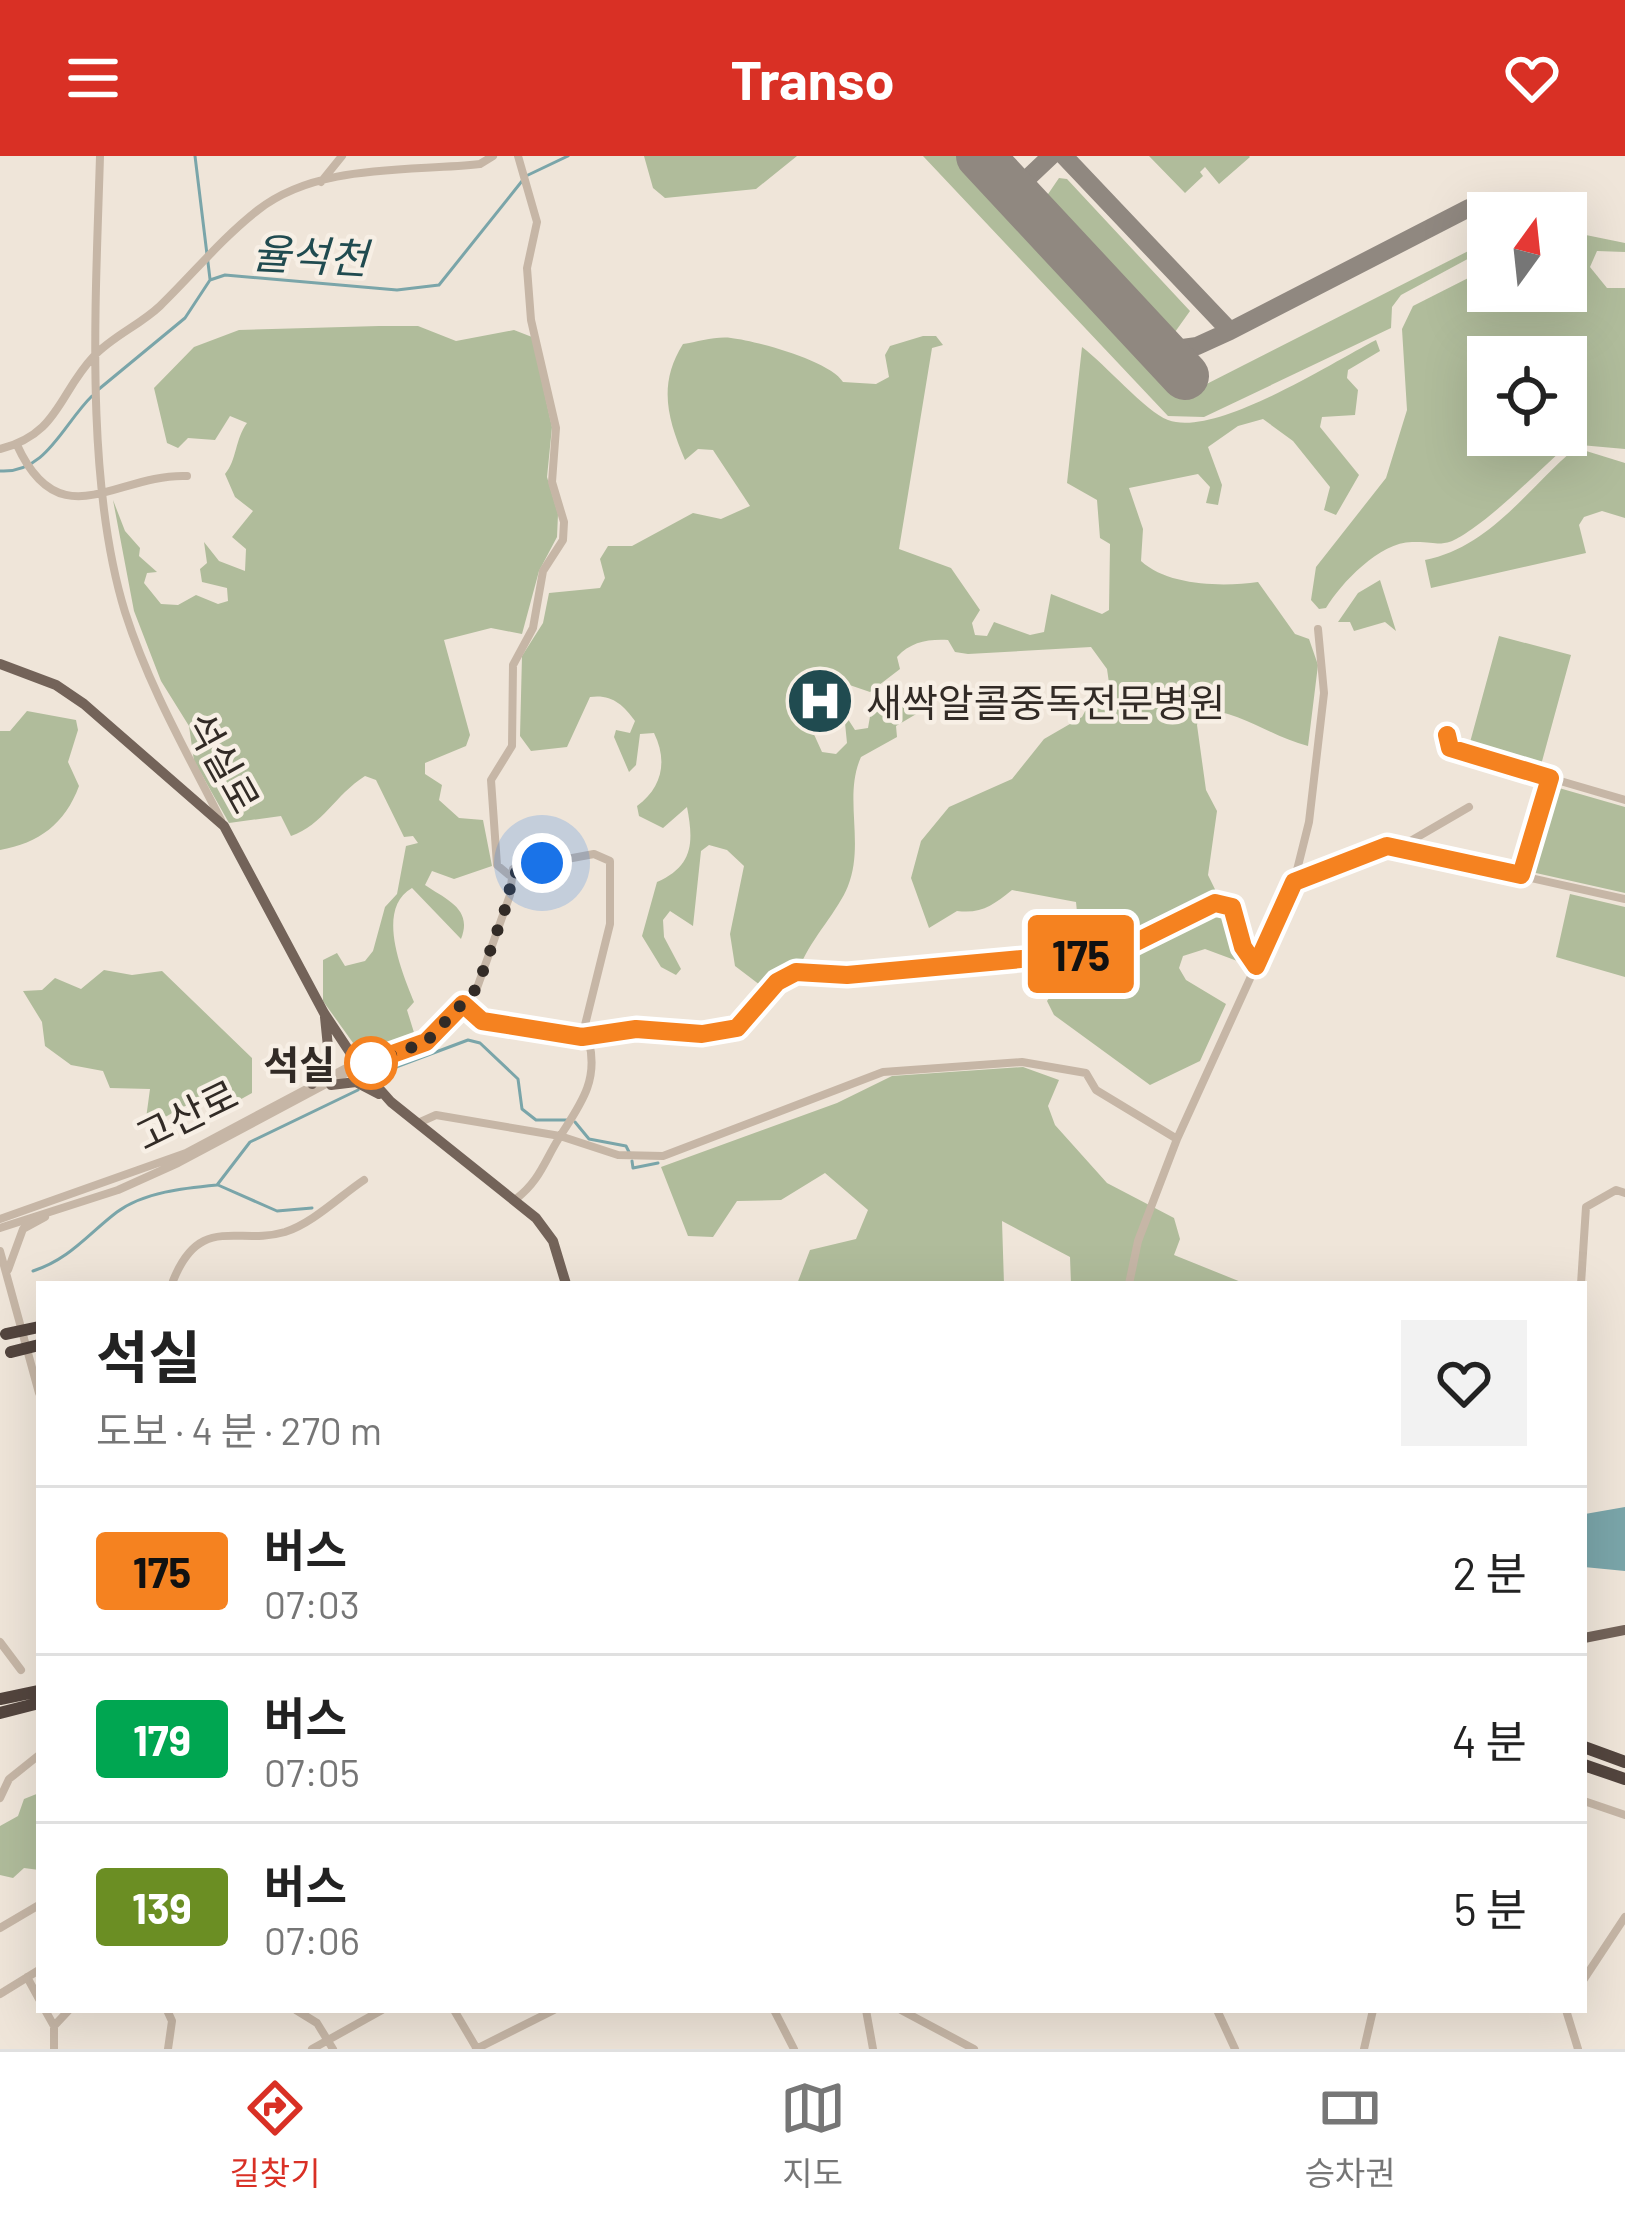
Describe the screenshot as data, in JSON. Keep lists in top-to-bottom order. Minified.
{"streets":{"main road":["석실로"],"street":["고산로"]},"crossings":[["석실로","고산로"]],"water":["율석천"],"places":{"hospital":["새싹알콜중독전문병원"],"other":["석실"]},"lines":["bus line 175"],"north":"top","page":{"header":"Transo","on_map":"175","heading":["석실","도보 · 4 분 · 270 m"],"list":[{"mark":"175","name":"버스","note":"07:03","value":"2 분"},{"mark":"179","name":"버스","note":"07:05","value":"4 분"},{"mark":"139","name":"버스","note":"07:06","value":"5 분"}],"tabs":["길찾기","지도","승차권"]}}
